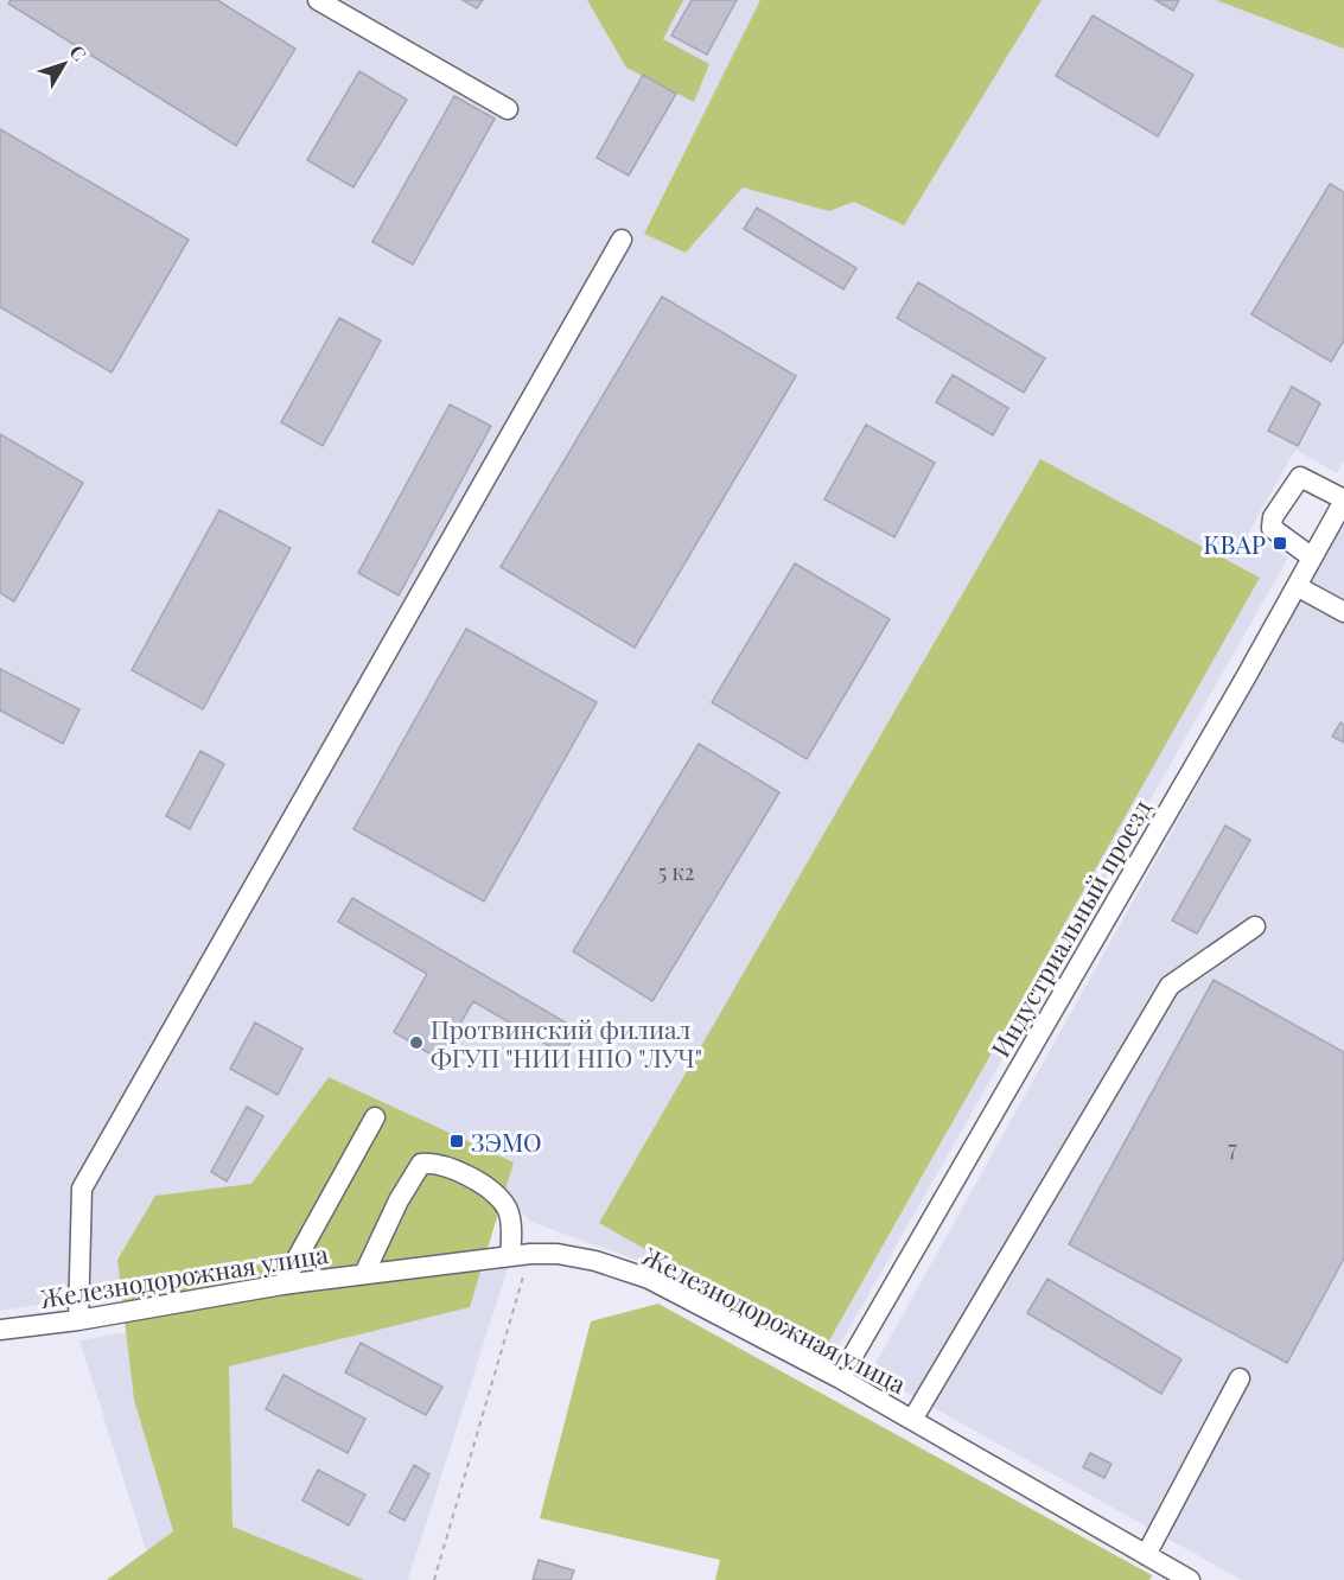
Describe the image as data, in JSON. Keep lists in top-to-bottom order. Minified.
{"streets":{"street":["Индустриальный проезд","Железнодорожная улица"]},"crossings":[["Индустриальный проезд","Железнодорожная улица"]],"places":{"transit":["КВАР","ЗЭМО"],"other":["Протвинский филиал ФГУП \"НИИ НПО \"ЛУЧ\""]},"house_numbers":["5 к2","7"],"north":"top right"}
